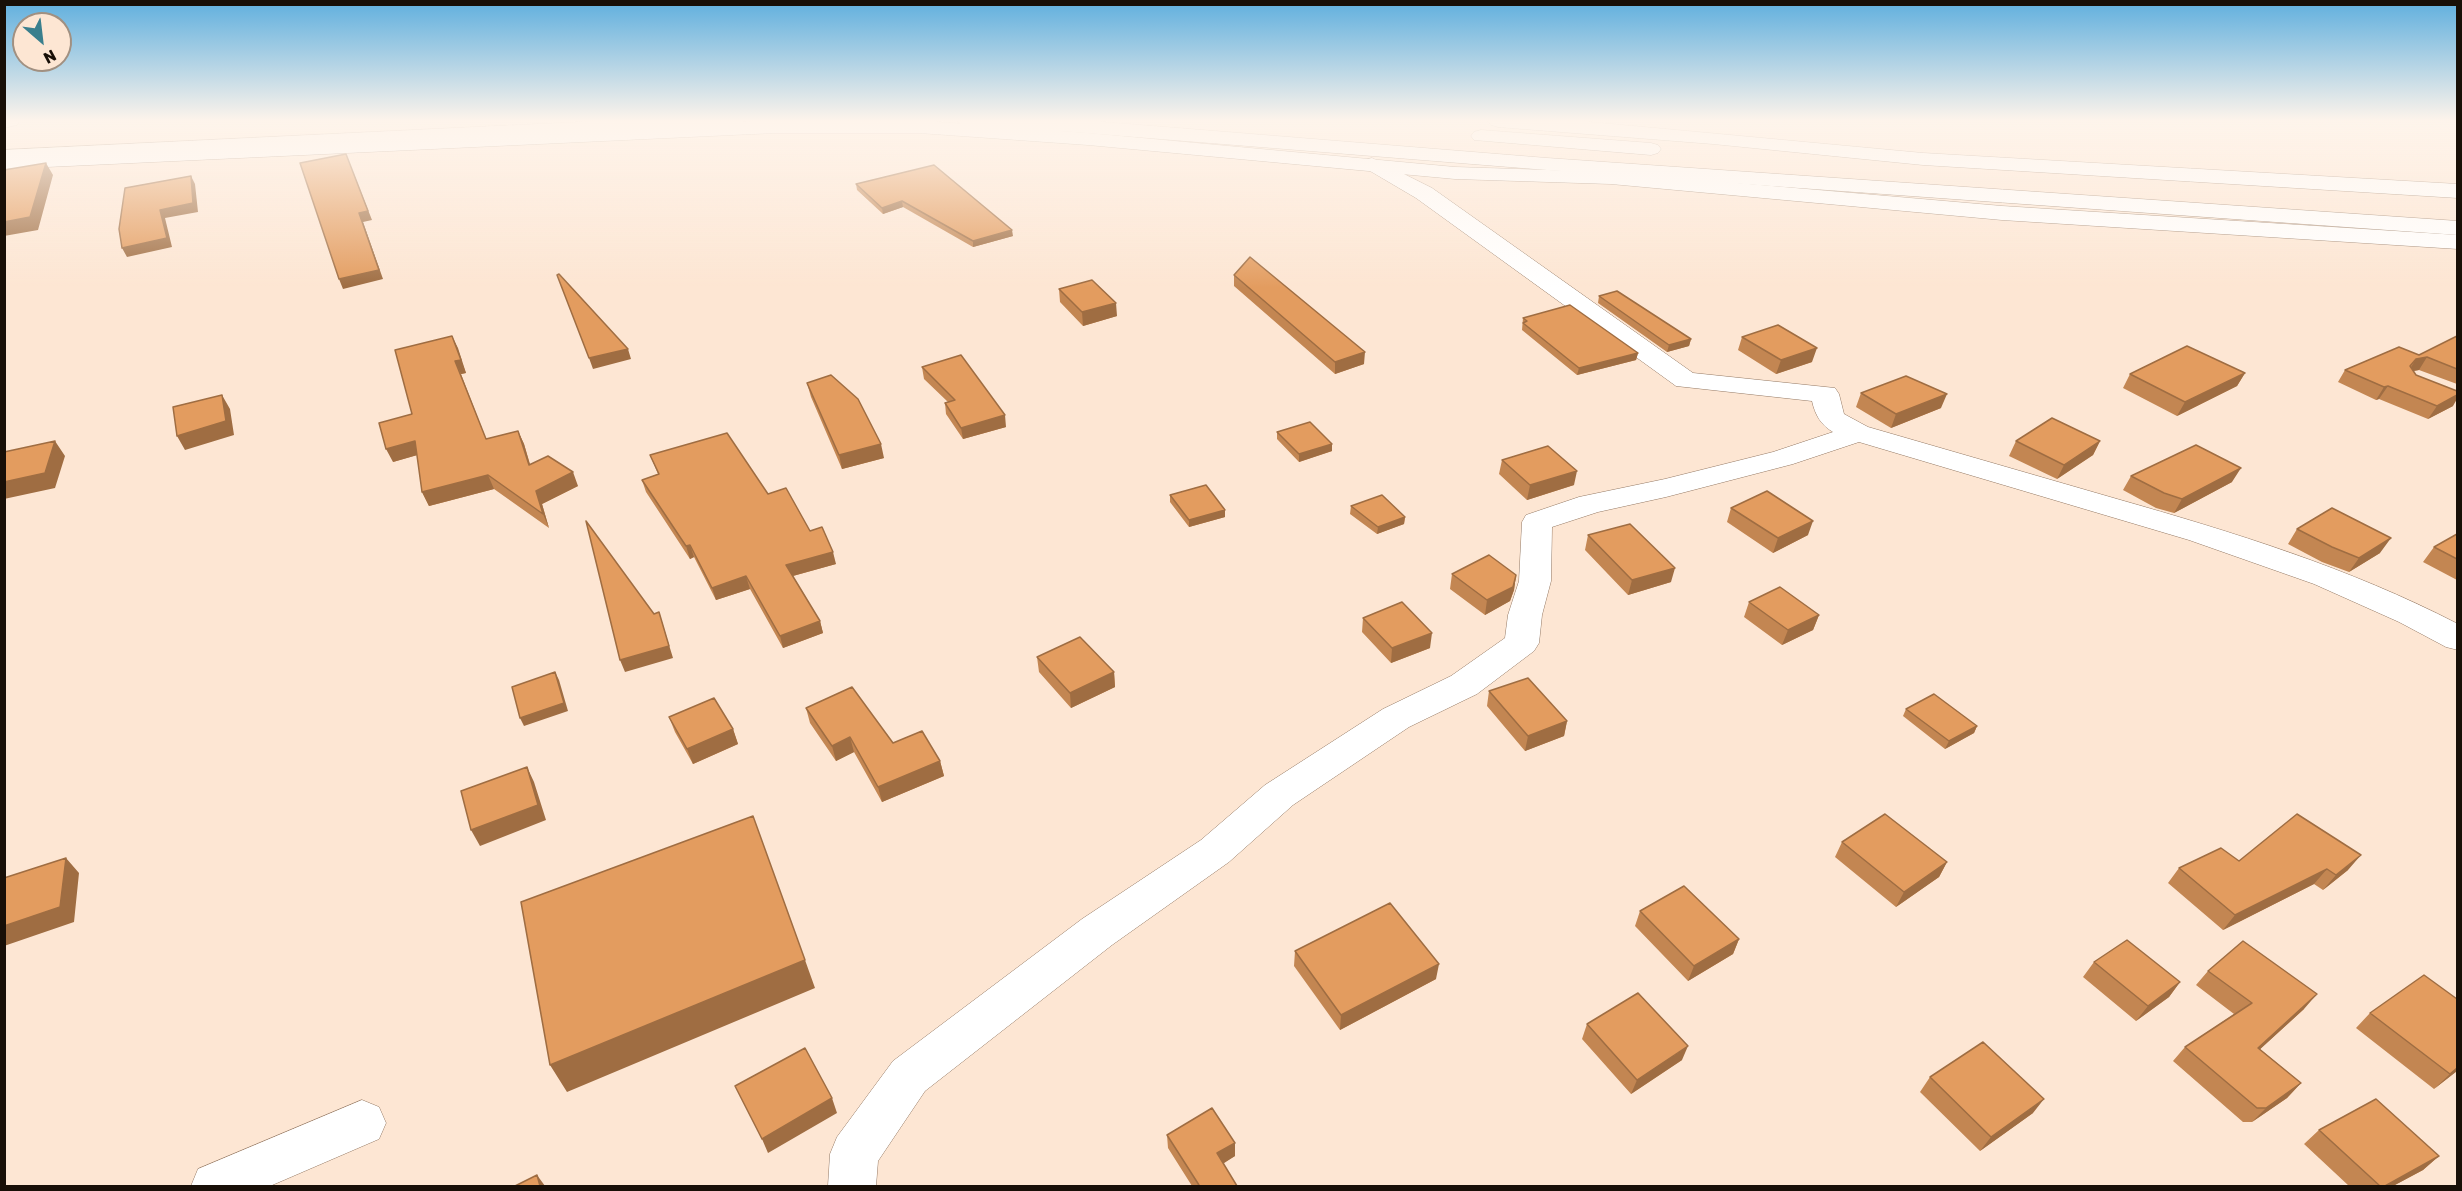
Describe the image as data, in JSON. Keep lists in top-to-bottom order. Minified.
{"north":"bottom right"}
